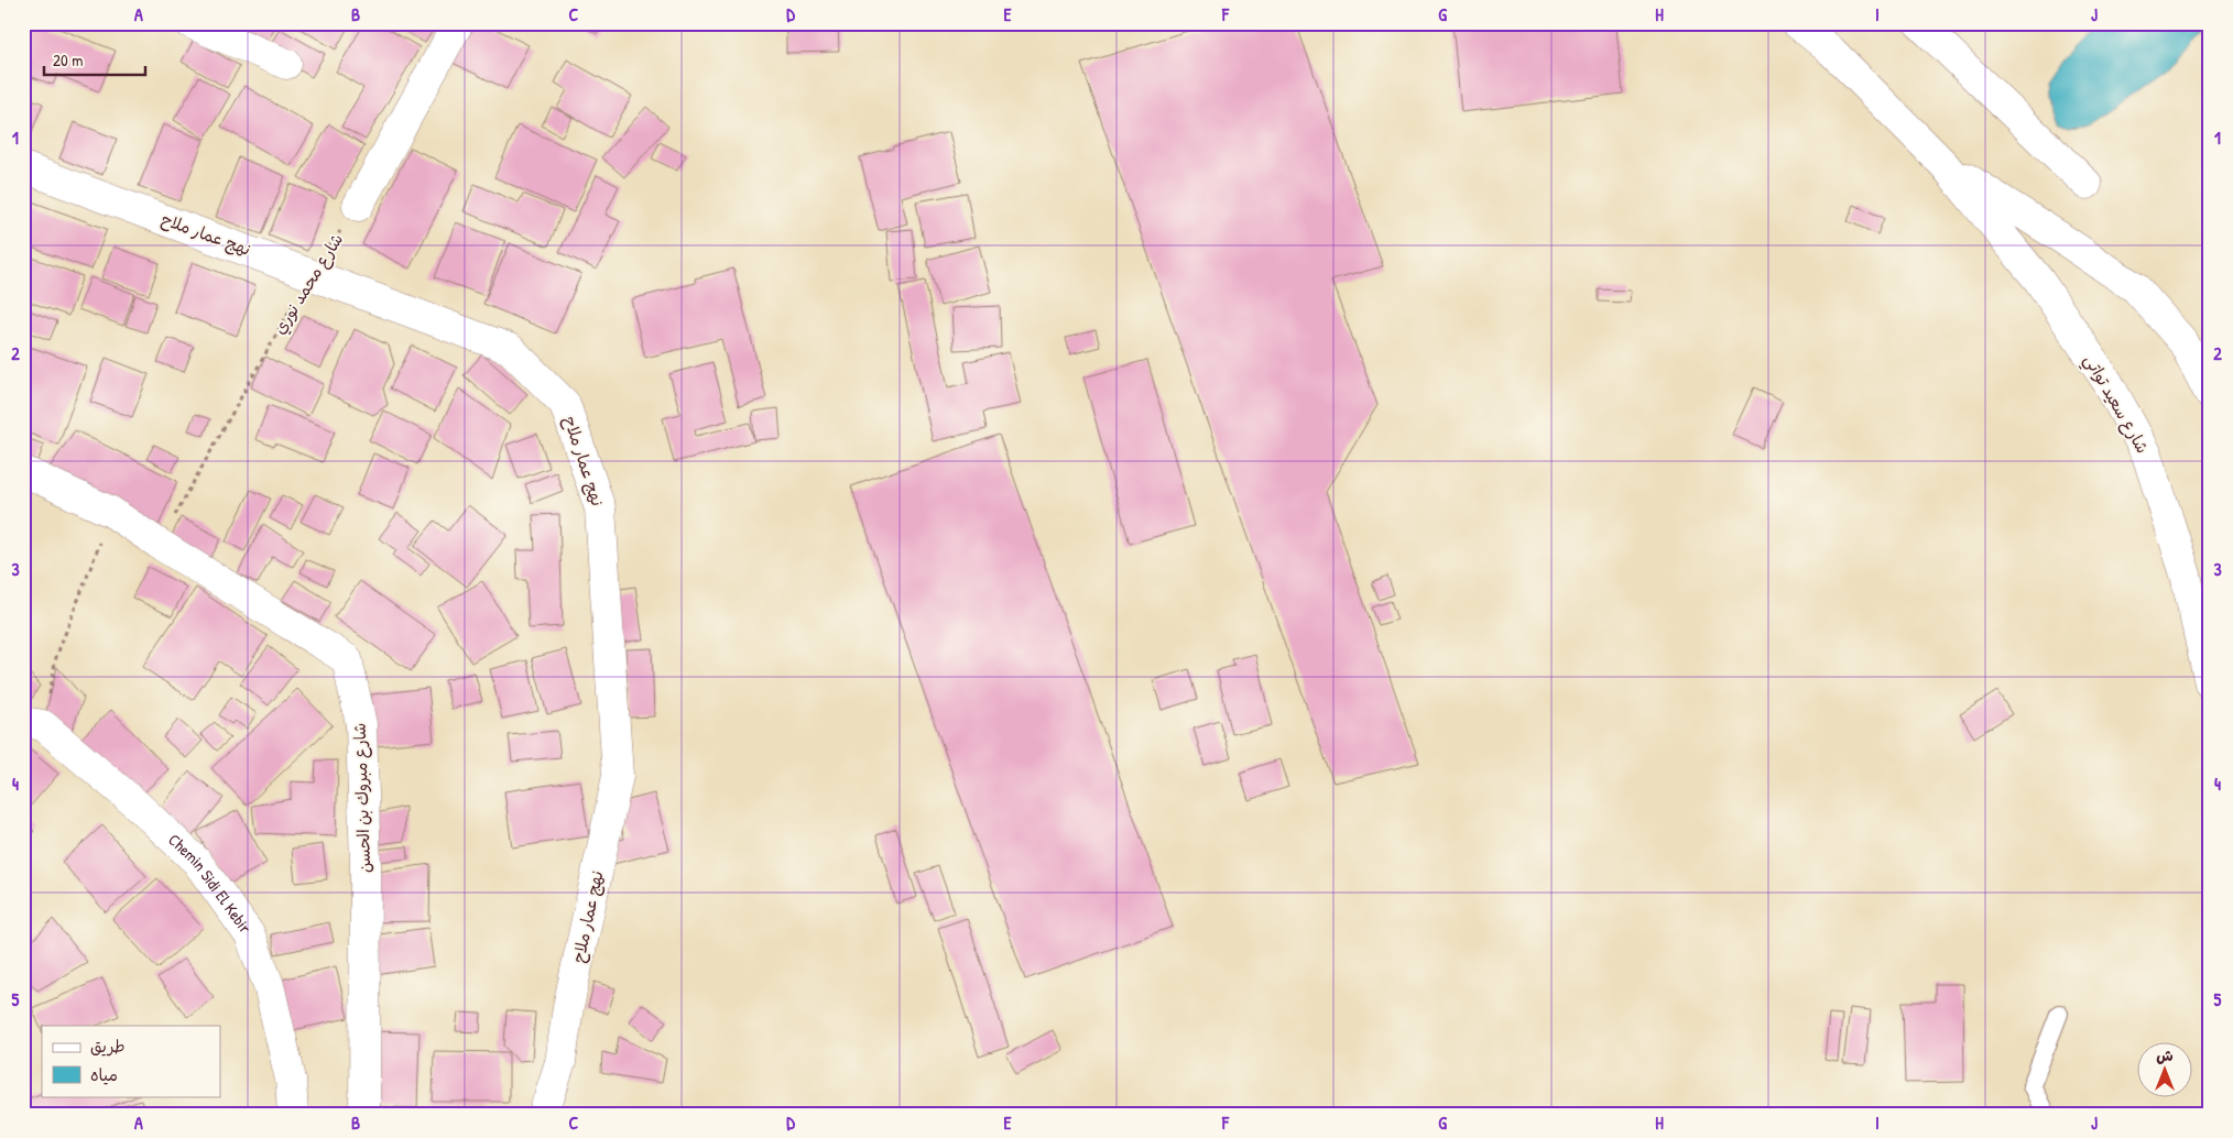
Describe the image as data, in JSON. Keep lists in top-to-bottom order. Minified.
{"streets":{"street":["نهج عمار ملاح","شارع سعيد تواتي","شارع مبروك بن الحسن","Chemin Sidi El Kebir"],"path":["شارع محمد نوري"]},"crossings":[["نهج عمار ملاح","شارع محمد نوري"],["شارع محمد نوري","شارع مبروك بن الحسن"]],"legend":["طريق","مياه"],"scale_bar":"20 m","north":"top","grid":{"columns":["A","B","C","D","E","F","G","H","I","J"],"rows":["1","2","3","4","5"]}}
